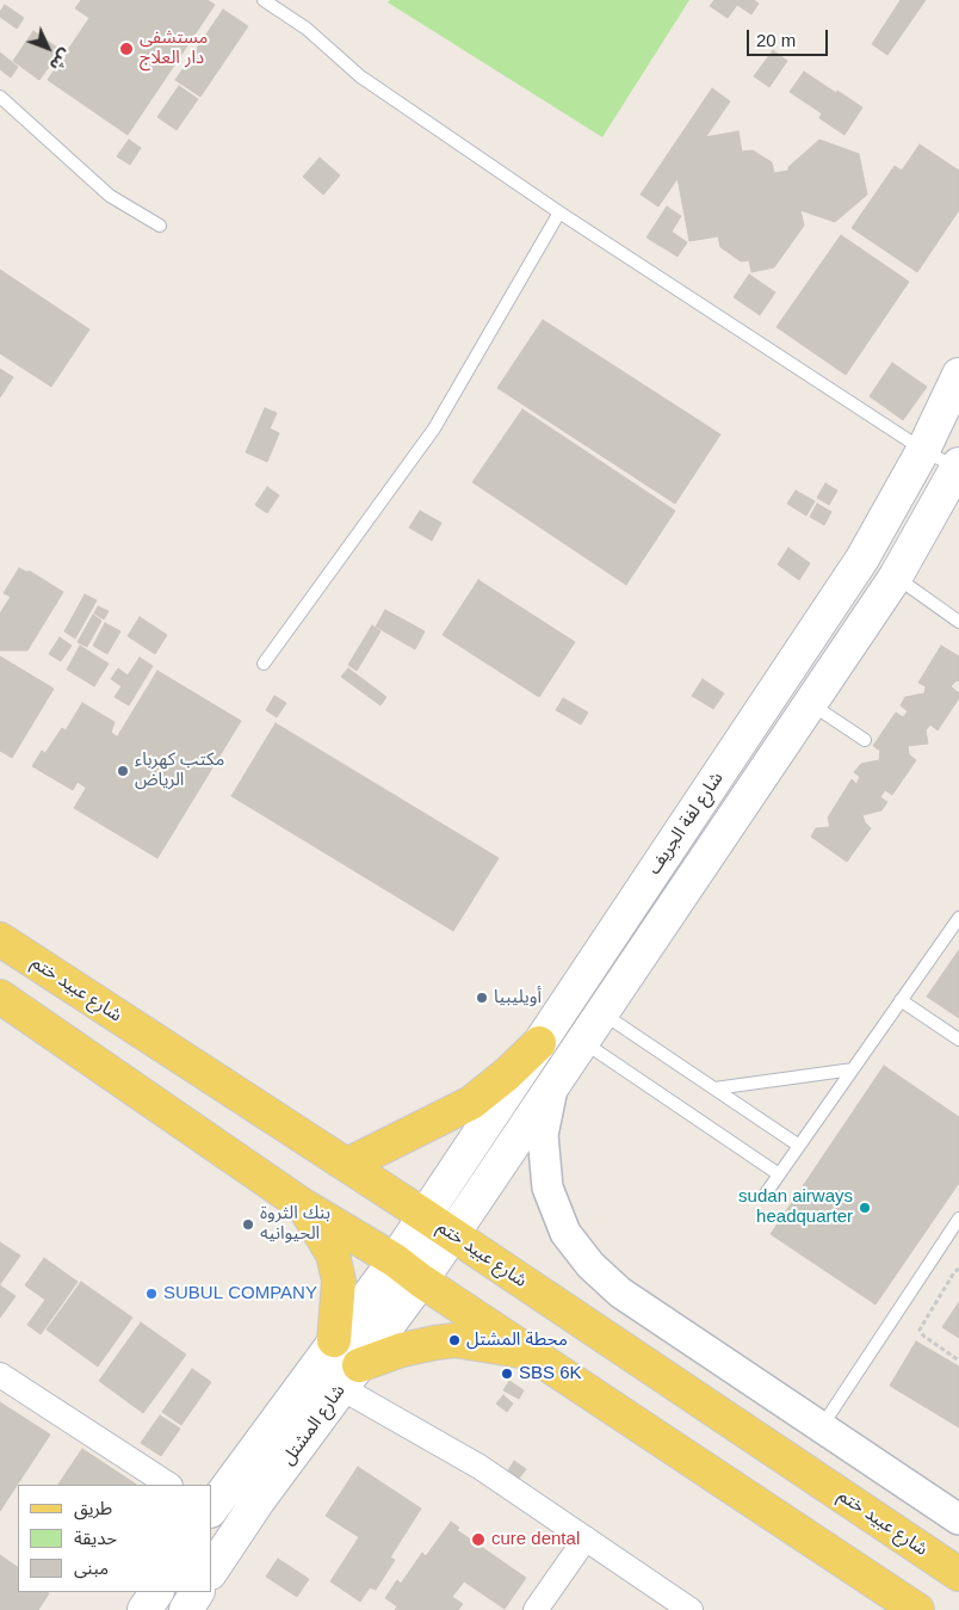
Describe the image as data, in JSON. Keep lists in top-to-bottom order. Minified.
{"streets":{"main road":["شارع لفة الجريف","شارع عبيد ختم","شارع المشتل"]},"crossings":[["شارع لفة الجريف","شارع عبيد ختم"],["شارع لفة الجريف","شارع المشتل"]],"places":["مستشفى دار العلاج","مكتب كهرباء الرياض","أويليبيا","sudan airways headquarter","بنك الثروة الحيوانيه","SUBUL COMPANY","محطة المشتل","SBS 6K","cure dental"],"legend":["طريق","حديقة","مبنى"],"scale_bar":"20 m","north":"bottom right"}
